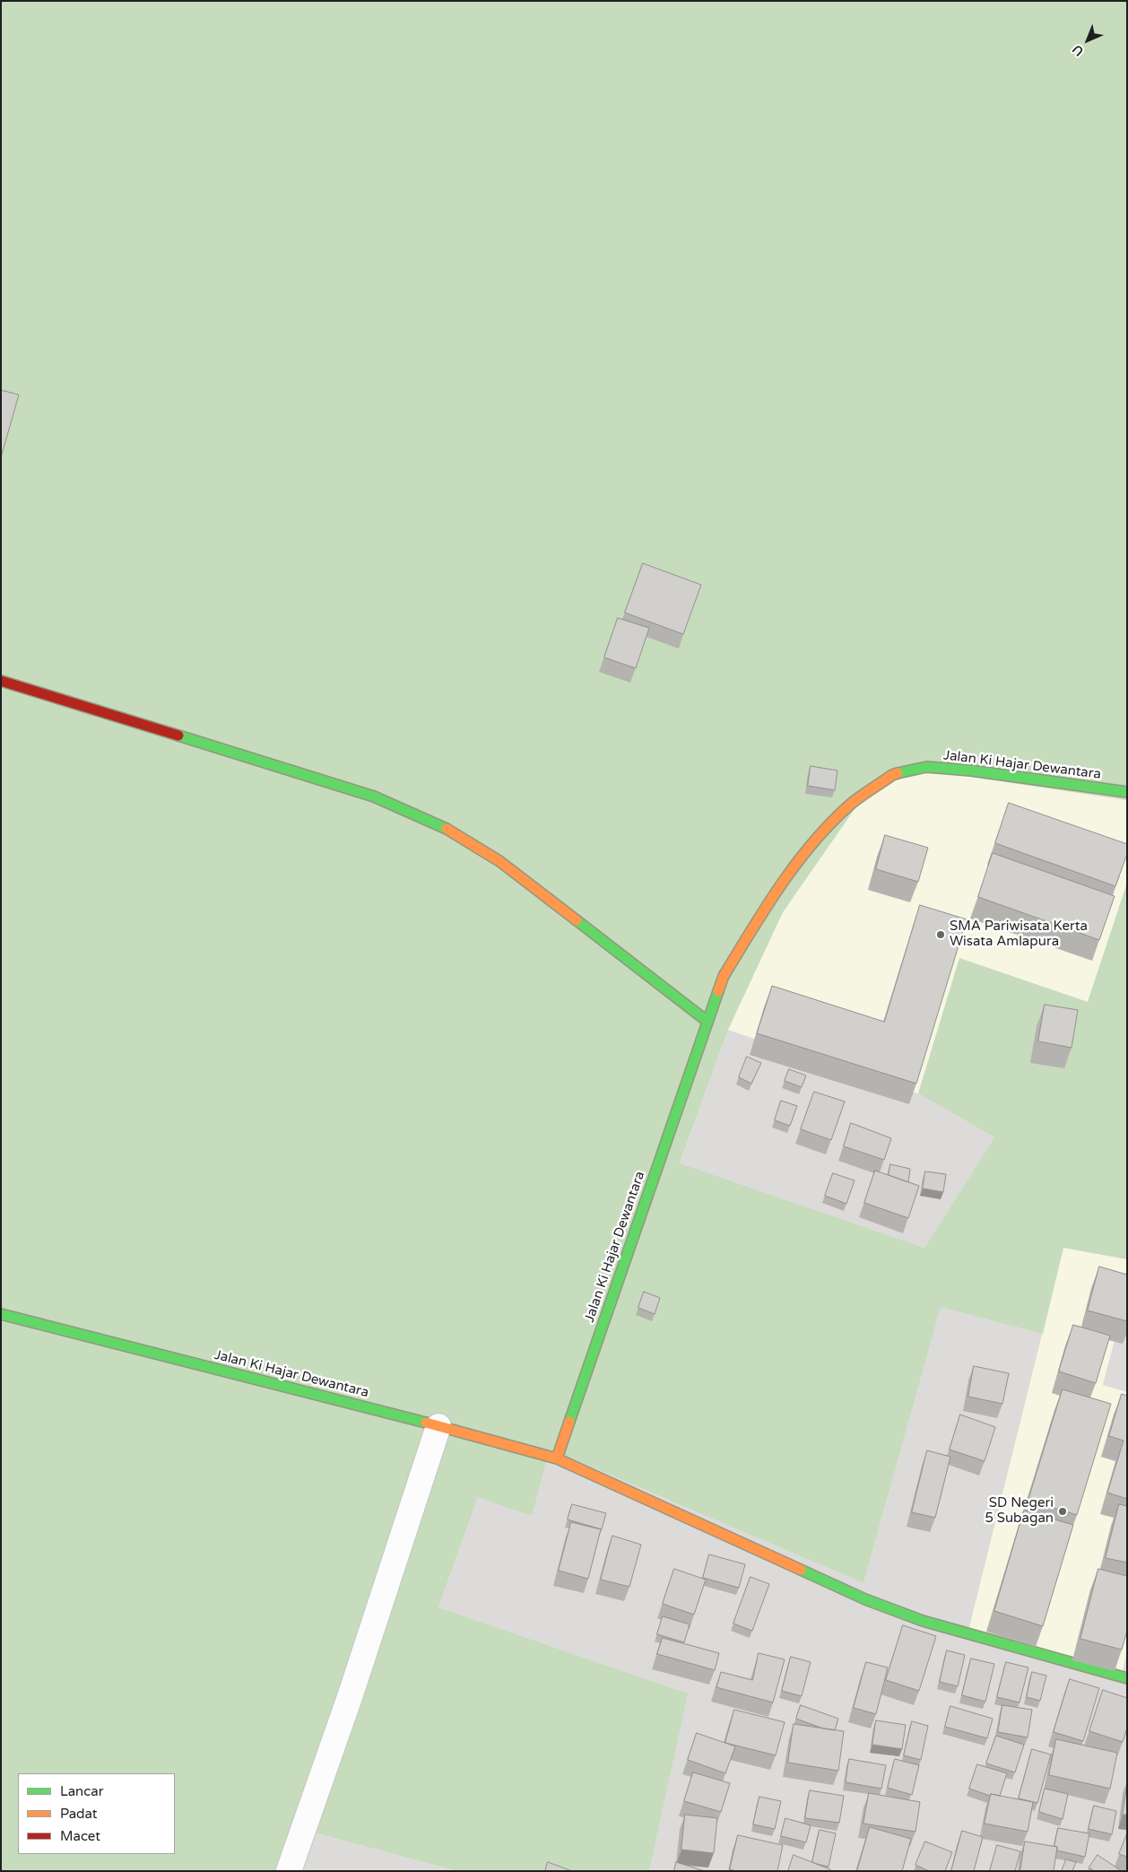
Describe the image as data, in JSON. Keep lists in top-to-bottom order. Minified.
{"streets":{"street":["Jalan Ki Hajar Dewantara"]},"places":["SMA Pariwisata Kerta Wisata Amlapura","SD Negeri 5 Subagan"],"legend":["Lancar","Padat","Macet"],"north":"bottom left"}
